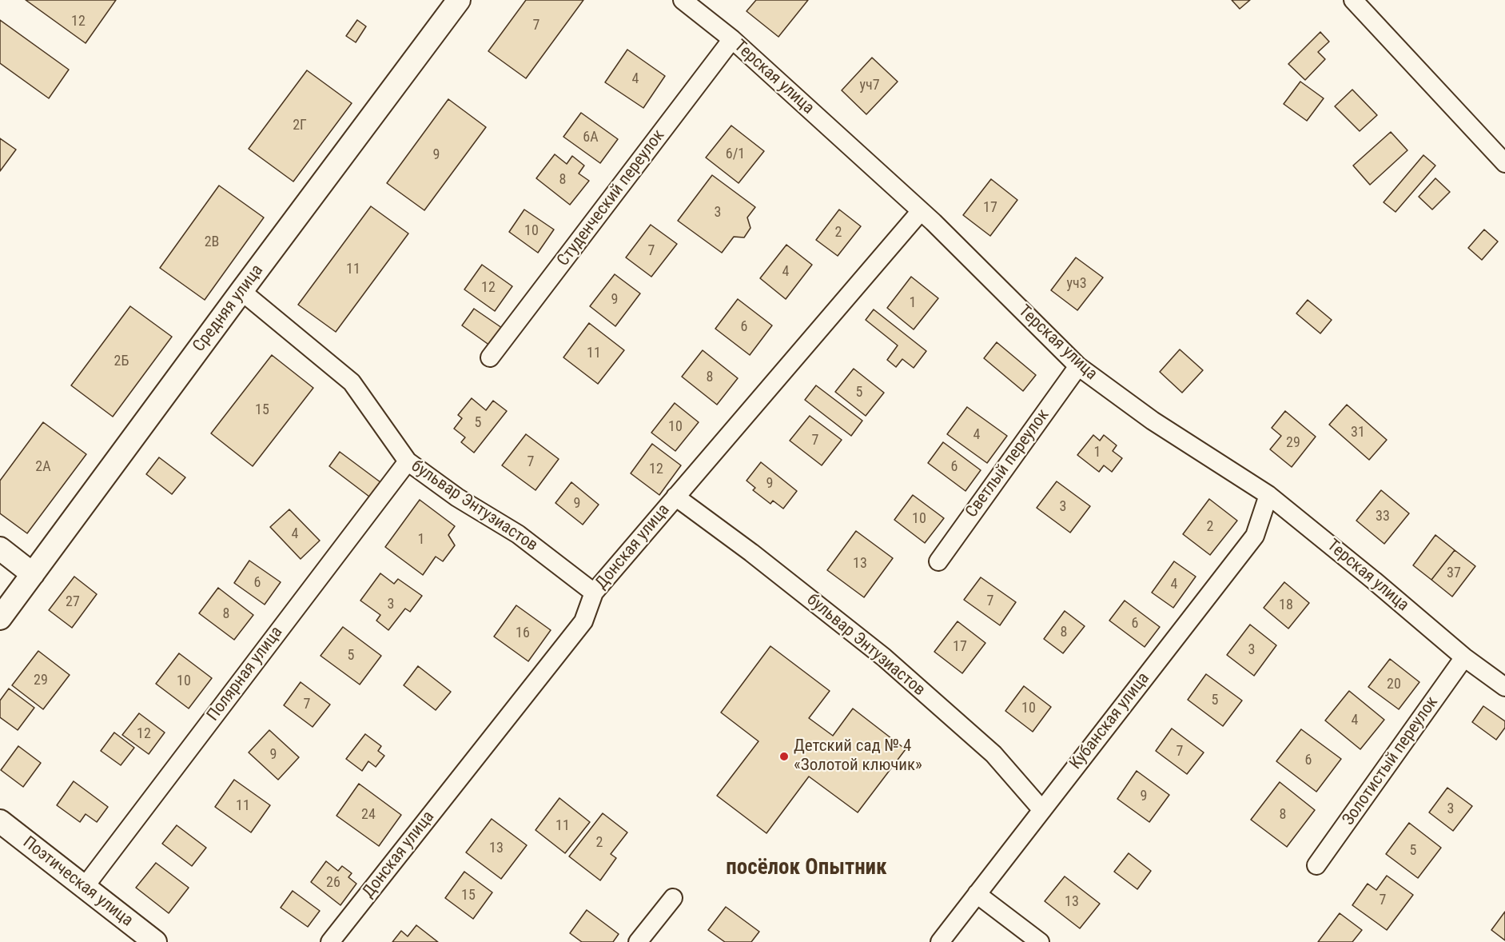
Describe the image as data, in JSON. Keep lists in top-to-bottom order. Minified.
{"streets":{"street":["Терская улица","Студенческий переулок","Средняя улица","Светлый переулок","бульвар Энтузиастов","Донская улица","Полярная улица","Кубанская улица","Золотистый переулок","Поэтическая улица"]},"crossings":[["Терская улица","Студенческий переулок"],["Терская улица","Светлый переулок"],["Терская улица","Донская улица"],["Терская улица","Кубанская улица"],["Терская улица","Золотистый переулок"],["Средняя улица","бульвар Энтузиастов"],["бульвар Энтузиастов","Донская улица"],["бульвар Энтузиастов","Полярная улица"],["бульвар Энтузиастов","Кубанская улица"],["Полярная улица","Поэтическая улица"]],"districts":["посёлок Опытник"],"places":["Детский сад № 4 «Золотой ключик»"],"house_numbers":["12","7","4","уч7","2Г","6А","6/1","9","8","17","3","10","2","2В","7","11","4","уч3","12","9","1","6","11","2Б","8","5","15","5","10","31","4","7","29","1","7","2А","6","12","9","9","3","33","10","2","4","1","13","37","6","4","7","27","3","18","8","6","8","16","17","3","5","29","10","20","5","7","10","4","12","7","9","6","9","11","3","24","8","11","2","13","5","26","15","7","13"]}
